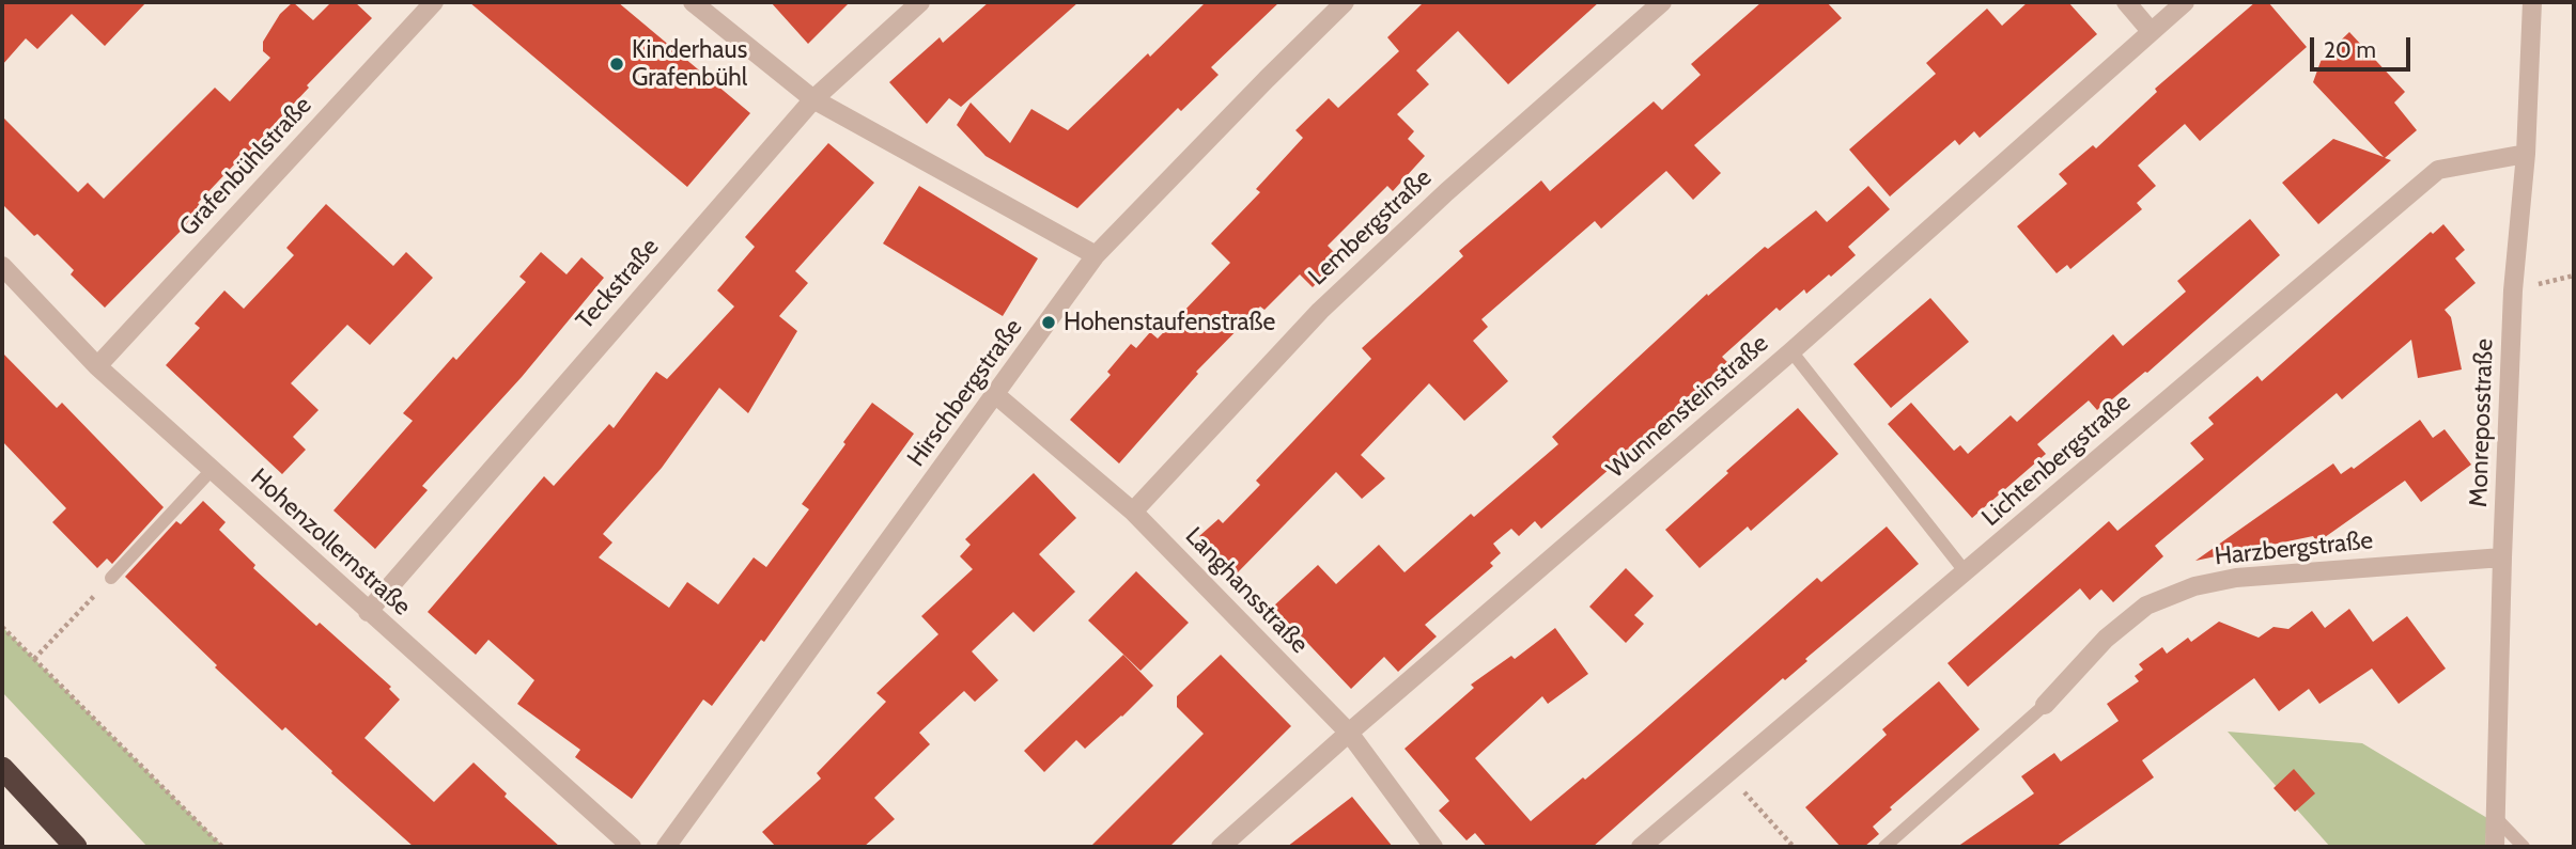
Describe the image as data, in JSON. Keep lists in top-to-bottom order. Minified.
{"streets":{"street":["Grafenbühlstraße","Lembergstraße","Teckstraße","Hirschbergstraße","Wunnensteinstraße","Monreposstraße","Lichtenbergstraße","Hohenzollernstraße","Harzbergstraße","Langhansstraße"]},"crossings":[["Grafenbühlstraße","Hohenzollernstraße"],["Lembergstraße","Langhansstraße"],["Teckstraße","Hohenzollernstraße"],["Hirschbergstraße","Langhansstraße"],["Wunnensteinstraße","Langhansstraße"],["Monreposstraße","Lichtenbergstraße"],["Monreposstraße","Harzbergstraße"]],"places":["Kinderhaus Grafenbühl","Hohenstaufenstraße"],"scale_bar":"20 m"}
